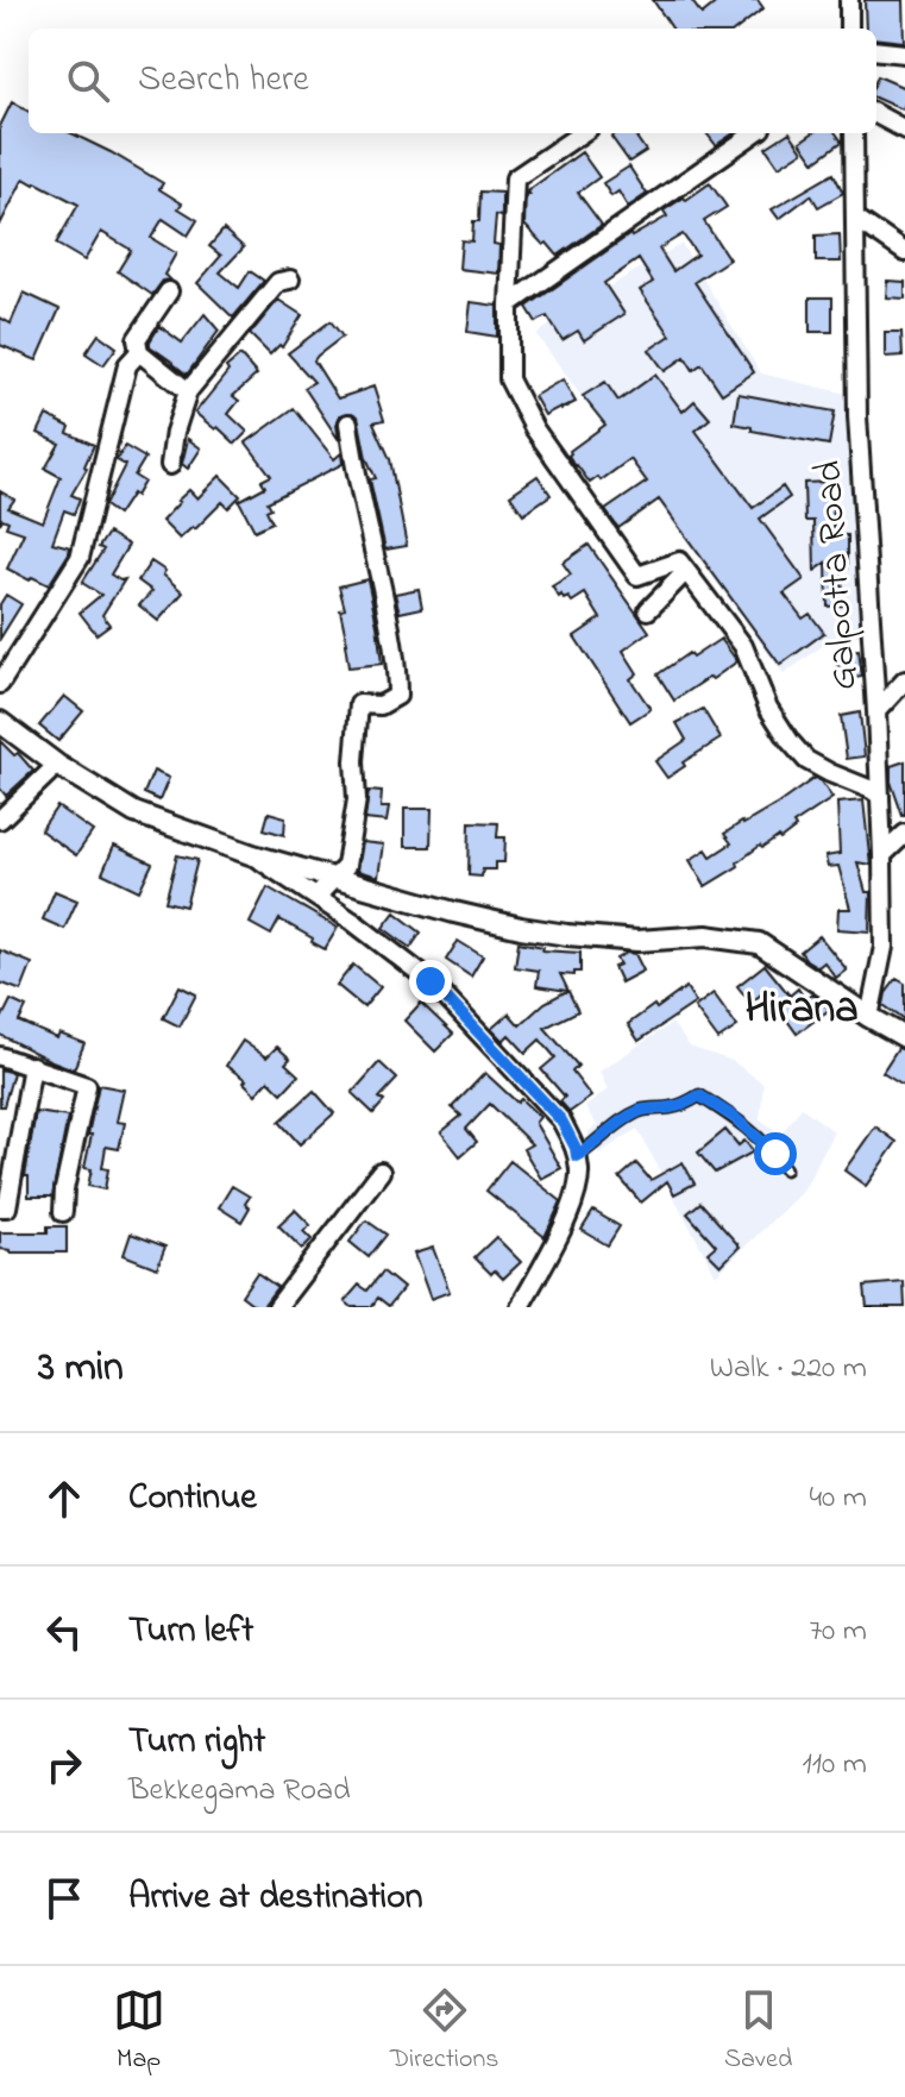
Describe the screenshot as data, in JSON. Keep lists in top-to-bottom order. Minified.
{"streets":{"street":["Galpotta Road"]},"districts":["Hirana"],"page":{"search":"Search here","heading":["3 min","Walk · 220 m"],"list":[["Continue","40 m"],["Turn left","70 m"],["Turn right","Bekkegama Road","110 m"],"Arrive at destination"],"nav":["Map","Directions","Saved"]}}
